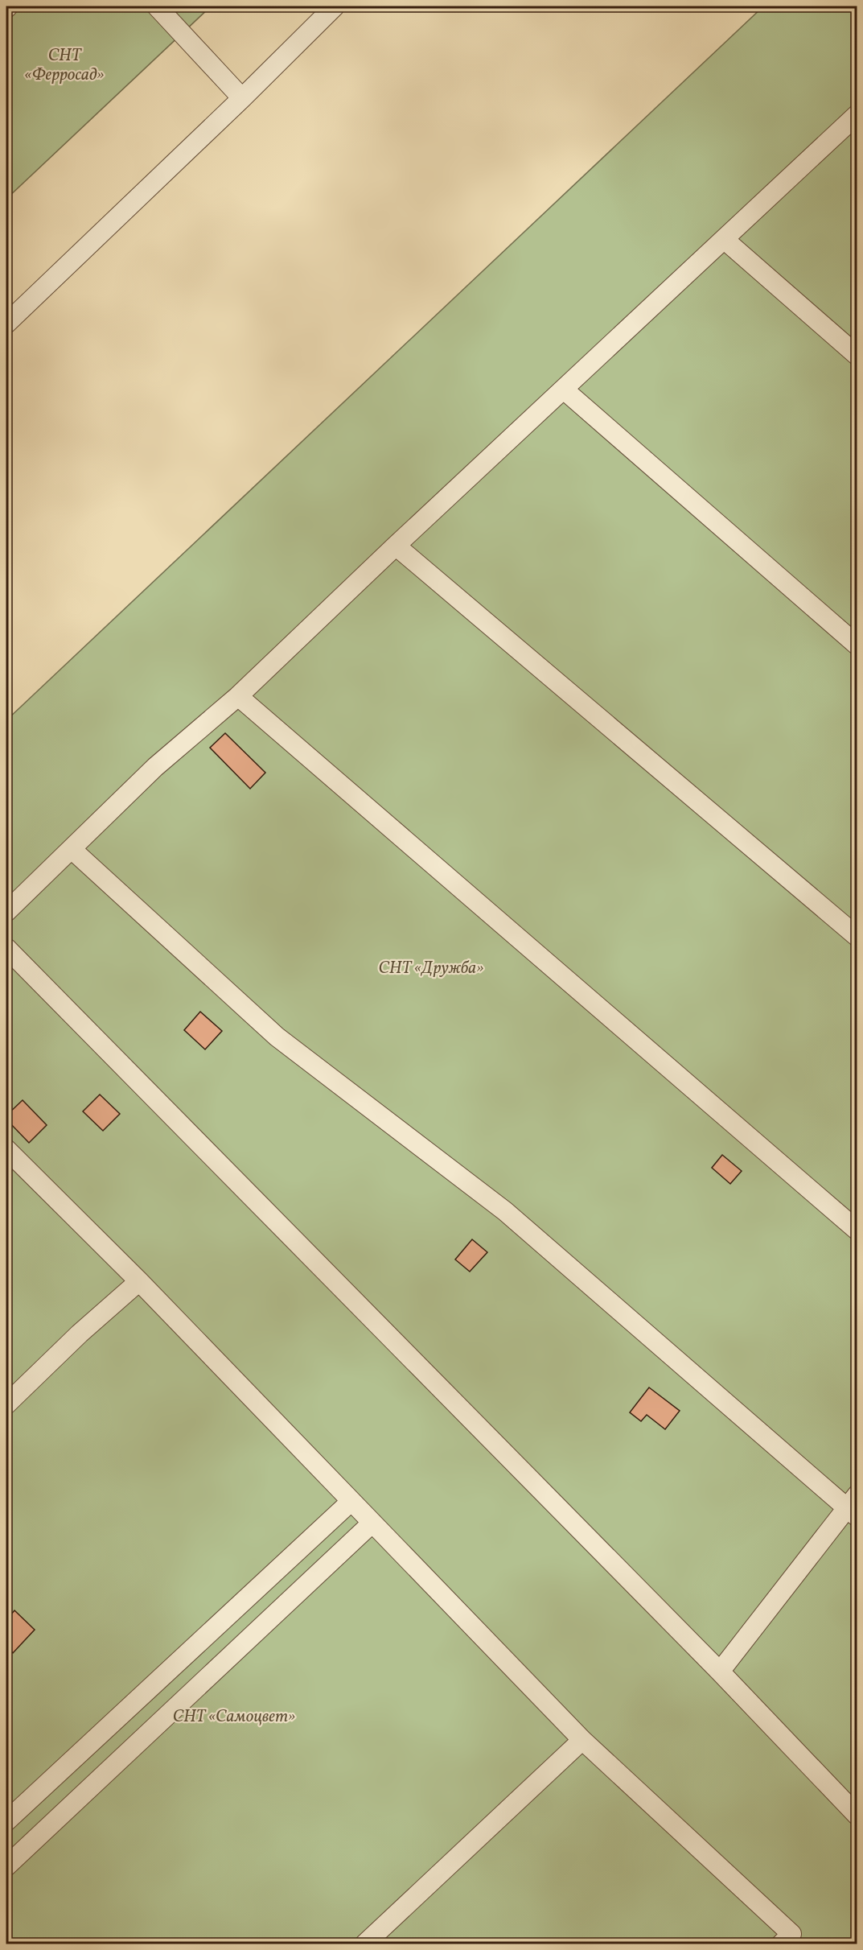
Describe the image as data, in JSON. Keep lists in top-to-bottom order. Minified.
{"parks":["СНТ «Ферросад»","СНТ «Дружба»","СНТ «Самоцвет»"]}
